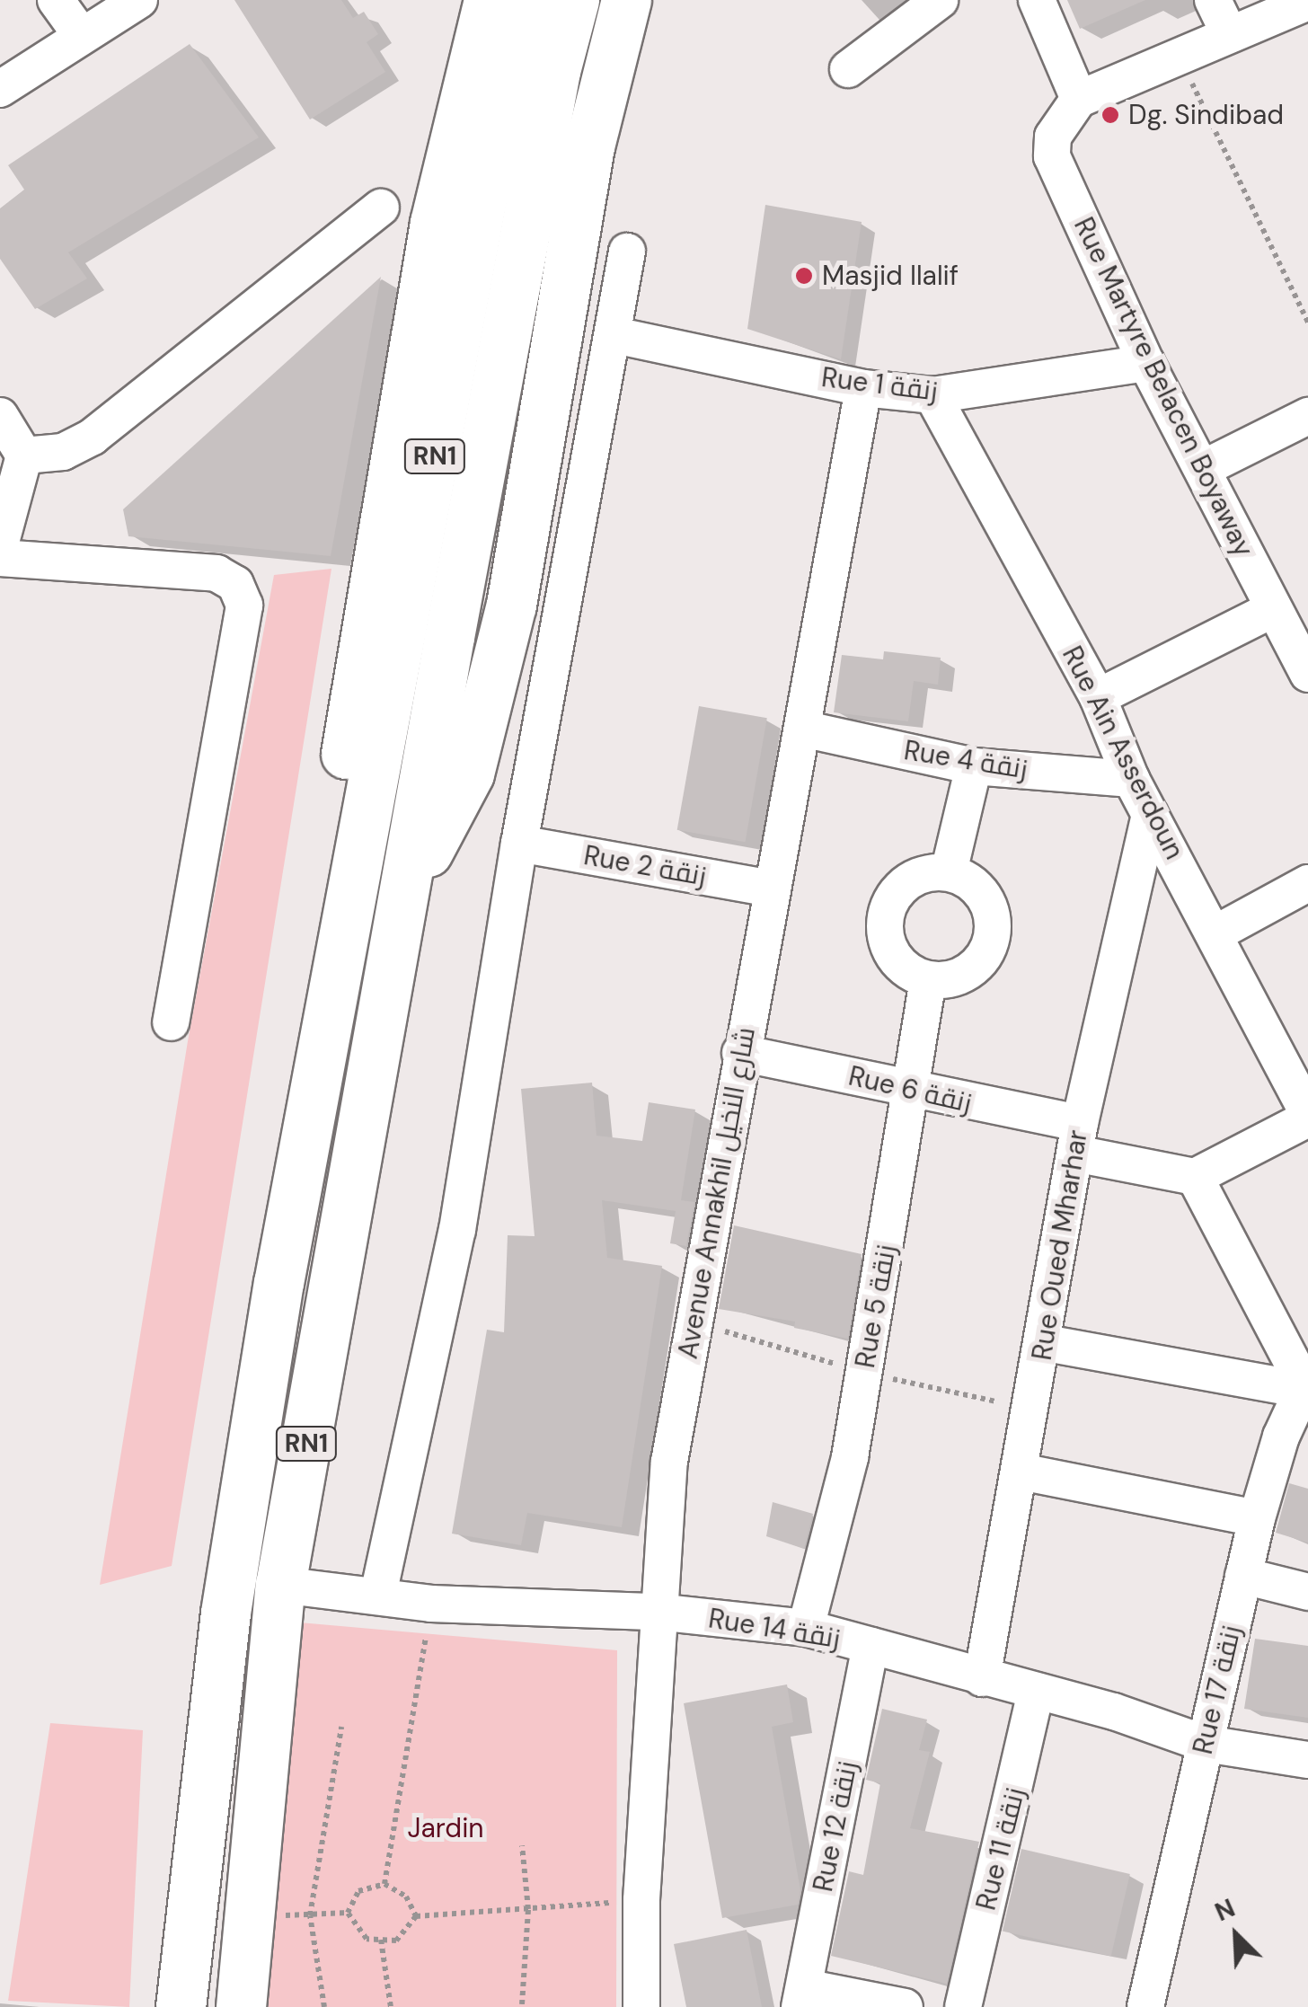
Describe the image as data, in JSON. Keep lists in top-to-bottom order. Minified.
{"streets":{"highway":["RN1"],"street":["Rue 1 زنقة","Rue Martyre Belacen Boyaway","Rue Ain Asserdoun","Rue 4 زنقة","Rue 2 زنقة","Rue 6 زنقة","Avenue Annakhil شارع النخيل","Rue Oued Mharhar","Rue 5 زنقة","Rue 14 زنقة","Rue 17 زنقة","Rue 12 زنقة","Rue 11 زنقة"]},"crossings":[["Rue 1 زنقة","Rue Martyre Belacen Boyaway"],["Rue 1 زنقة","Rue Ain Asserdoun"],["Rue 1 زنقة","Avenue Annakhil شارع النخيل"],["RN1","Rue 14 زنقة"],["Rue Ain Asserdoun","Rue 4 زنقة"],["Rue Ain Asserdoun","Rue Oued Mharhar"],["Rue 4 زنقة","Avenue Annakhil شارع النخيل"],["Rue 2 زنقة","Avenue Annakhil شارع النخيل"],["Rue 6 زنقة","Avenue Annakhil شارع النخيل"],["Rue 6 زنقة","Rue Oued Mharhar"],["Rue 6 زنقة","Rue 5 زنقة"],["Avenue Annakhil شارع النخيل","Rue 14 زنقة"],["Rue Oued Mharhar","Rue 14 زنقة"],["Rue 5 زنقة","Rue 14 زنقة"],["Rue 14 زنقة","Rue 17 زنقة"],["Rue 14 زنقة","Rue 12 زنقة"],["Rue 14 زنقة","Rue 11 زنقة"]],"parks":["Jardin"],"places":["Dg. Sindibad","Masjid Ilalif"],"north":"top left"}
